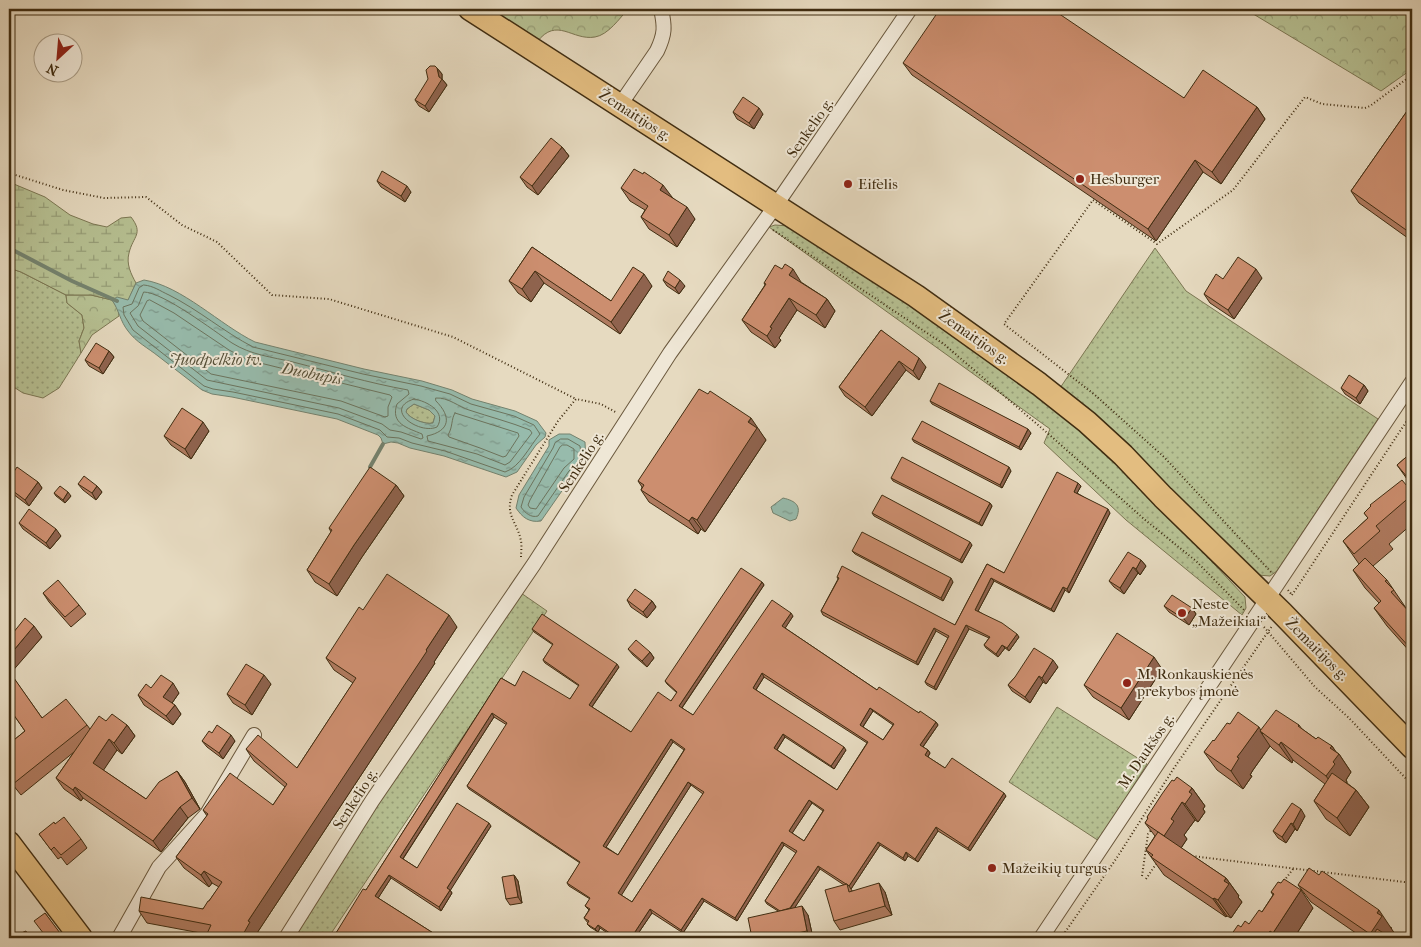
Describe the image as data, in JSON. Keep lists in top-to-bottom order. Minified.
{"streets":{"main road":["Žemaitijos g."],"street":["Senkelio g.","M. Daukšos g."]},"crossings":[["Žemaitijos g.","Senkelio g."],["Žemaitijos g.","M. Daukšos g."]],"water":["Juodpelkio tv.","Duobupis"],"places":["Hesburger","Eifelis","Neste „Mažeikiai“","M. Ronkauskienės prekybos įmonė","Mažeikių turgus"],"north":"bottom left"}
